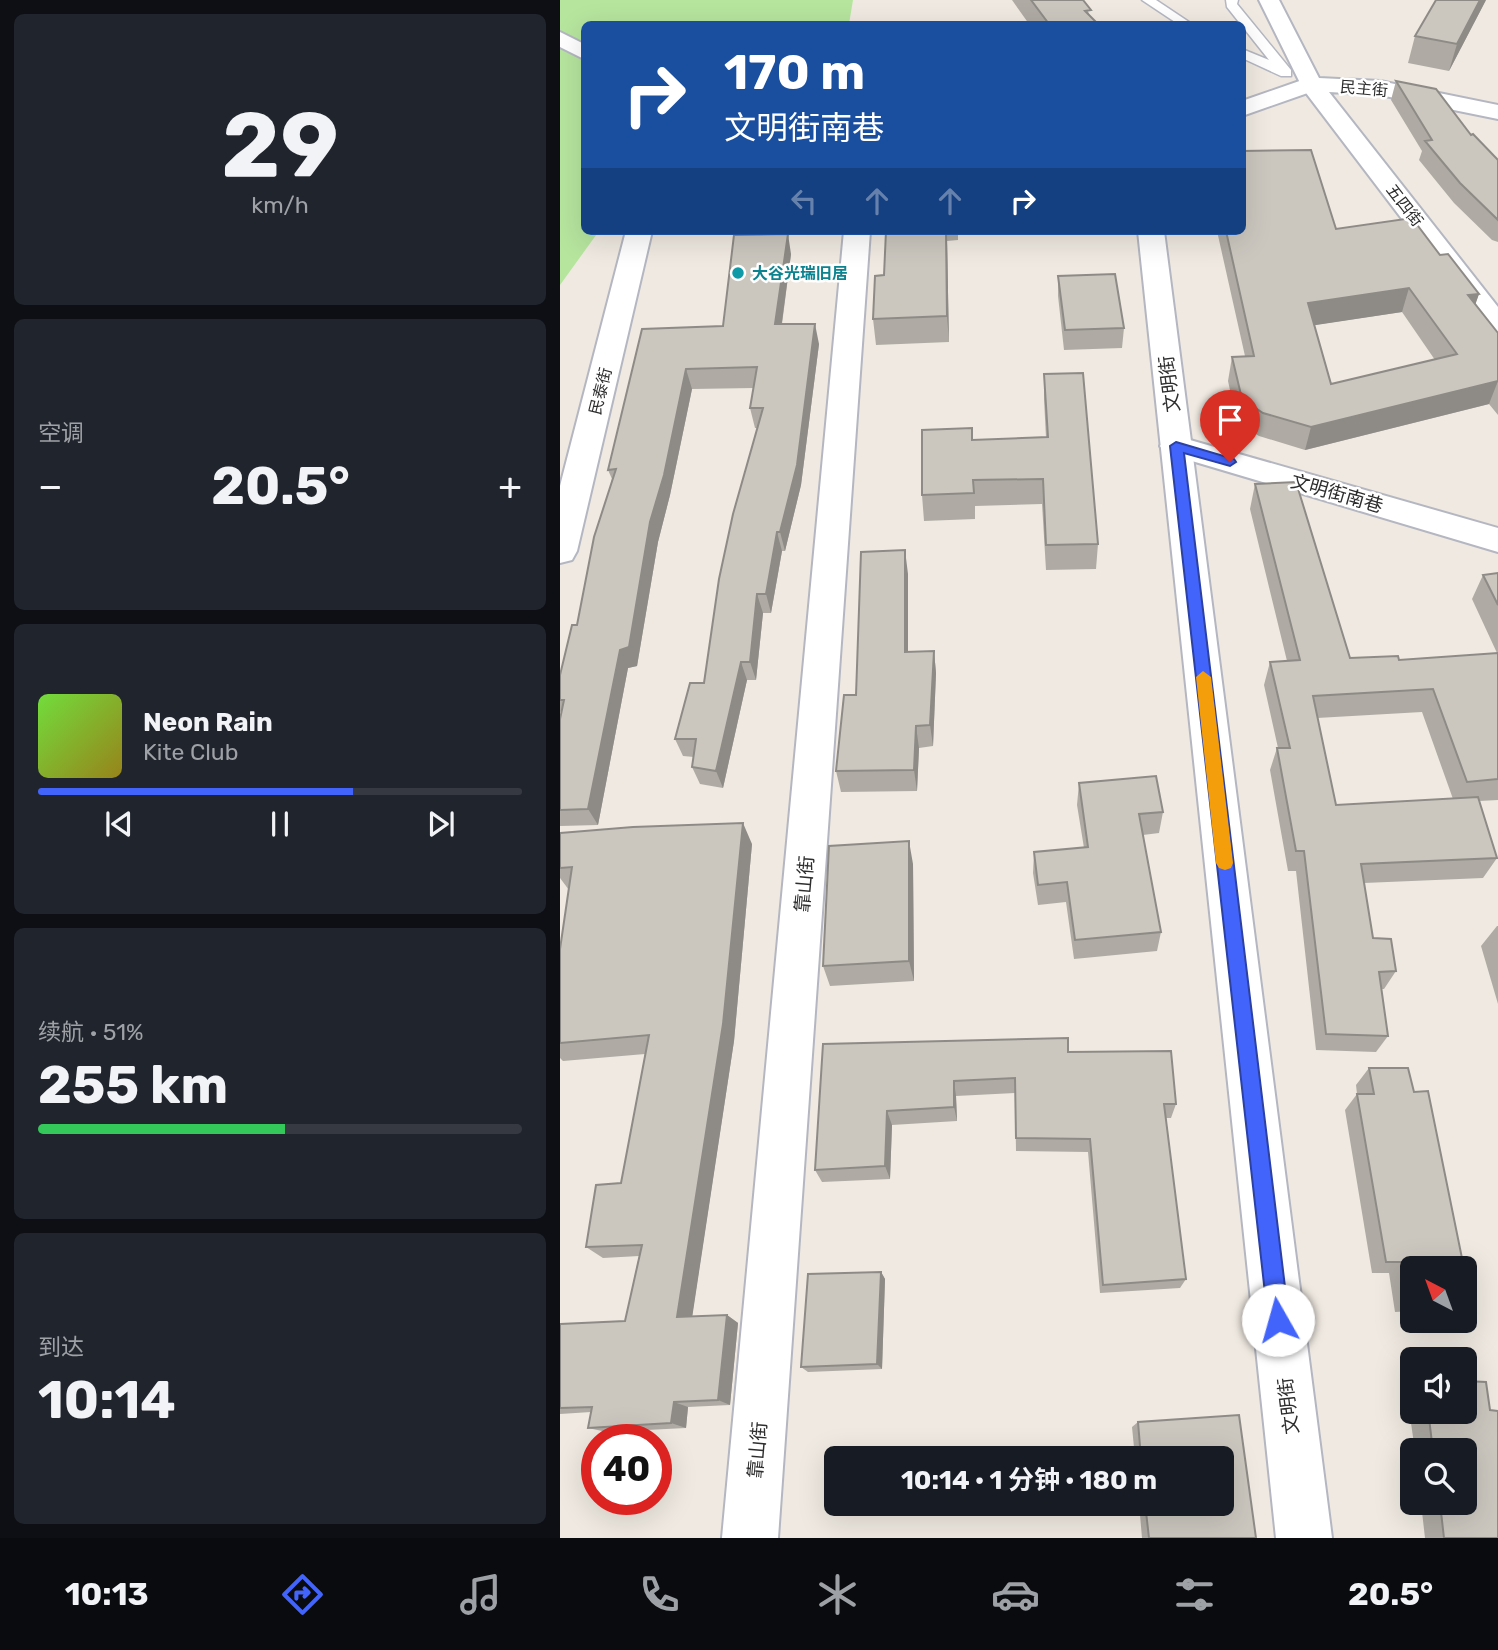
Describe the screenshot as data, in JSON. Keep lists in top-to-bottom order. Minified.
{"streets":{"street":["民主街","五四街","文明街","民泰街","文明街南巷","靠山街"]},"crossings":[["民主街","五四街"],["文明街","文明街南巷"]],"places":["大谷光瑞旧居"],"north":"top left","page":{"tile":[["29","km/h"],"空调",["续航 · 51%","255 km"],["到达","10:14"]],"turn":["170 m","文明街南巷"],"heat":["−","20.5°","+"],"song":["Neon Rain","Kite Club"],"limit":"40","trip":"10:14 · 1 分钟 · 180 m","tabs":["10:13","20.5°"]}}
